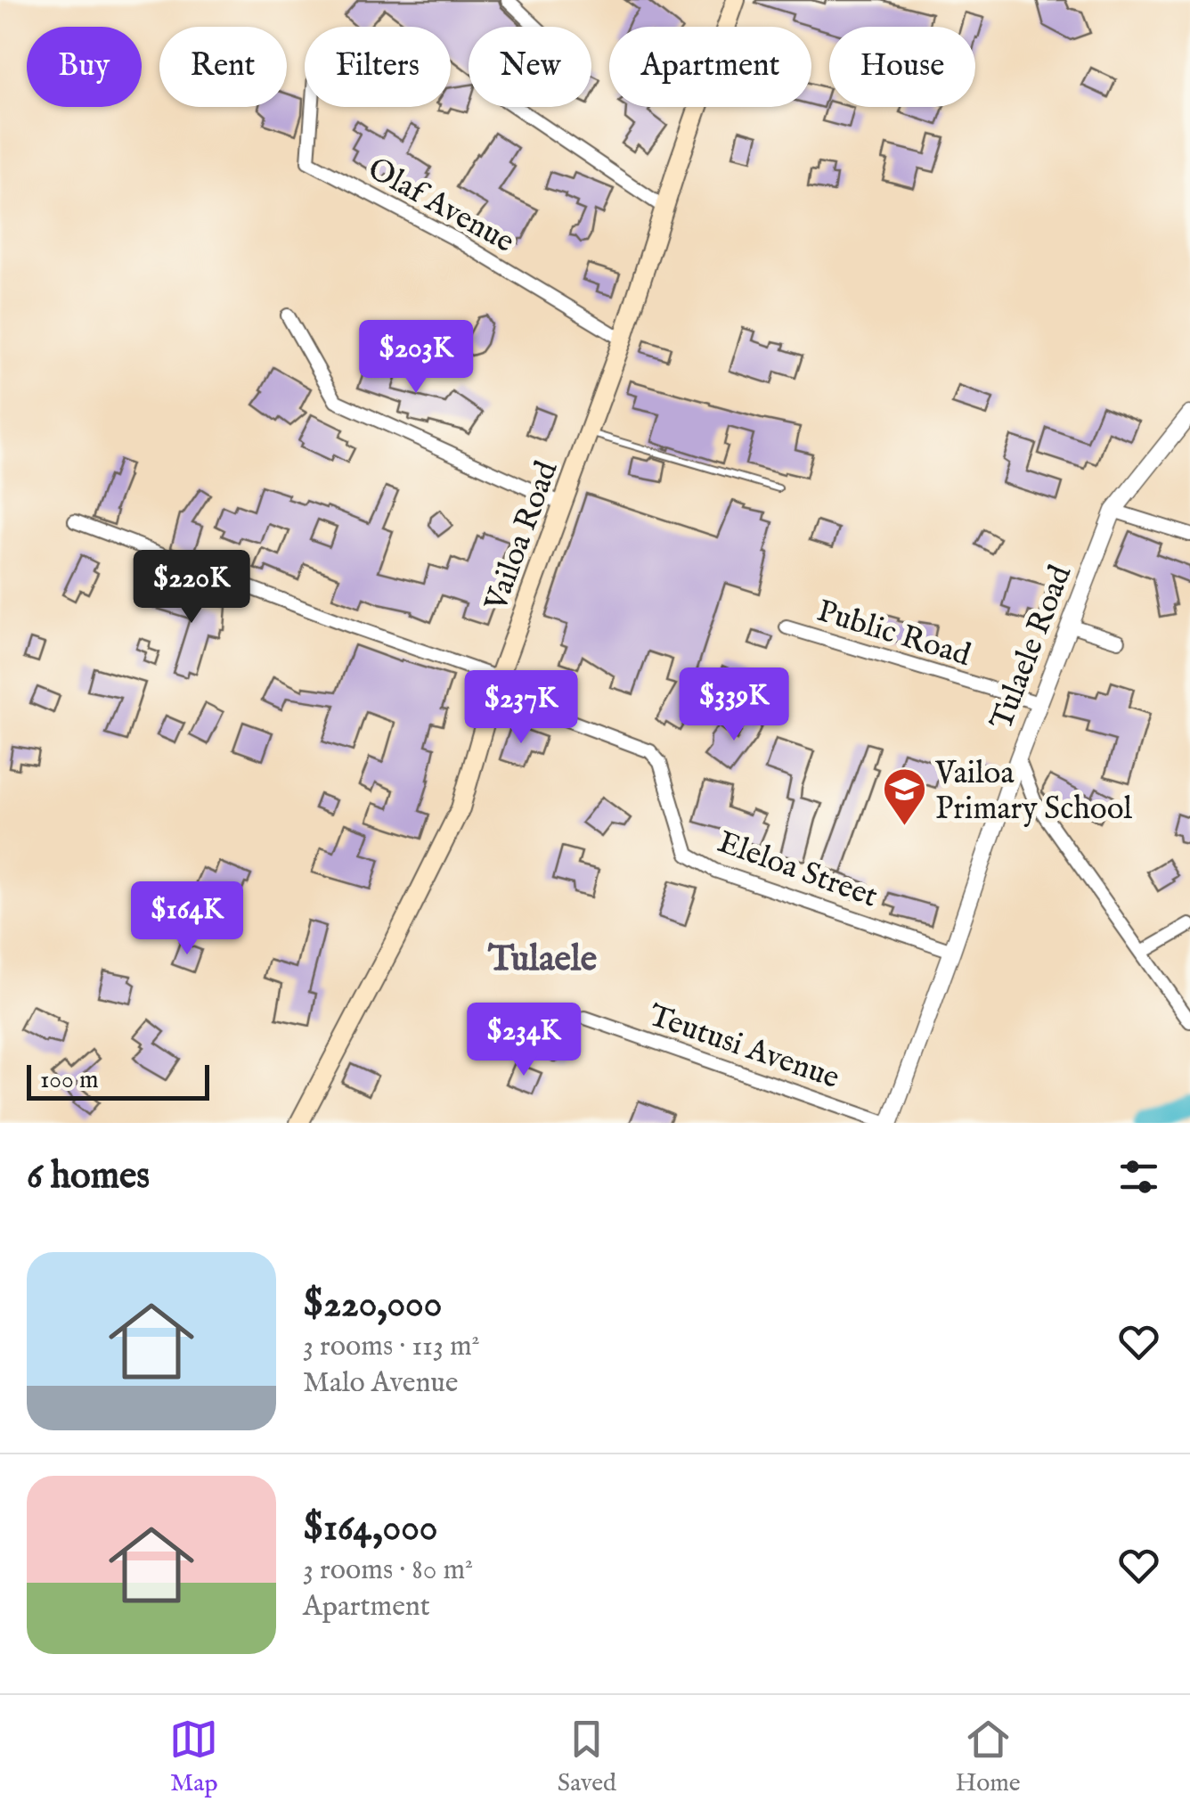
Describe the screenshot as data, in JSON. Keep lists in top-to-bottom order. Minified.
{"streets":{"main road":["Vailoa Road"],"street":["Olaf Avenue","Public Road","Tulaele Road","Eleloa Street","Teutusi Avenue"]},"crossings":[["Olaf Avenue","Vailoa Road"],["Vailoa Road","Eleloa Street"],["Public Road","Tulaele Road"],["Tulaele Road","Eleloa Street"],["Tulaele Road","Teutusi Avenue"]],"districts":["Tulaele"],"places":{"school or university":["Vailoa Primary School"]},"scale_bar":"100 m","page":{"chip":["Buy","Rent","Filters","New","Apartment","House"],"price":["$203K","$220K","$339K","$237K","$164K","$234K"],"scale":"100 m","heading":"6 homes","list":[{"name":"$220,000","note":"3 rooms · 113 m² · Malo Avenue"},{"name":"$164,000","note":"3 rooms · 80 m² · Apartment"}],"tabs":["Map","Saved","Home"]}}
